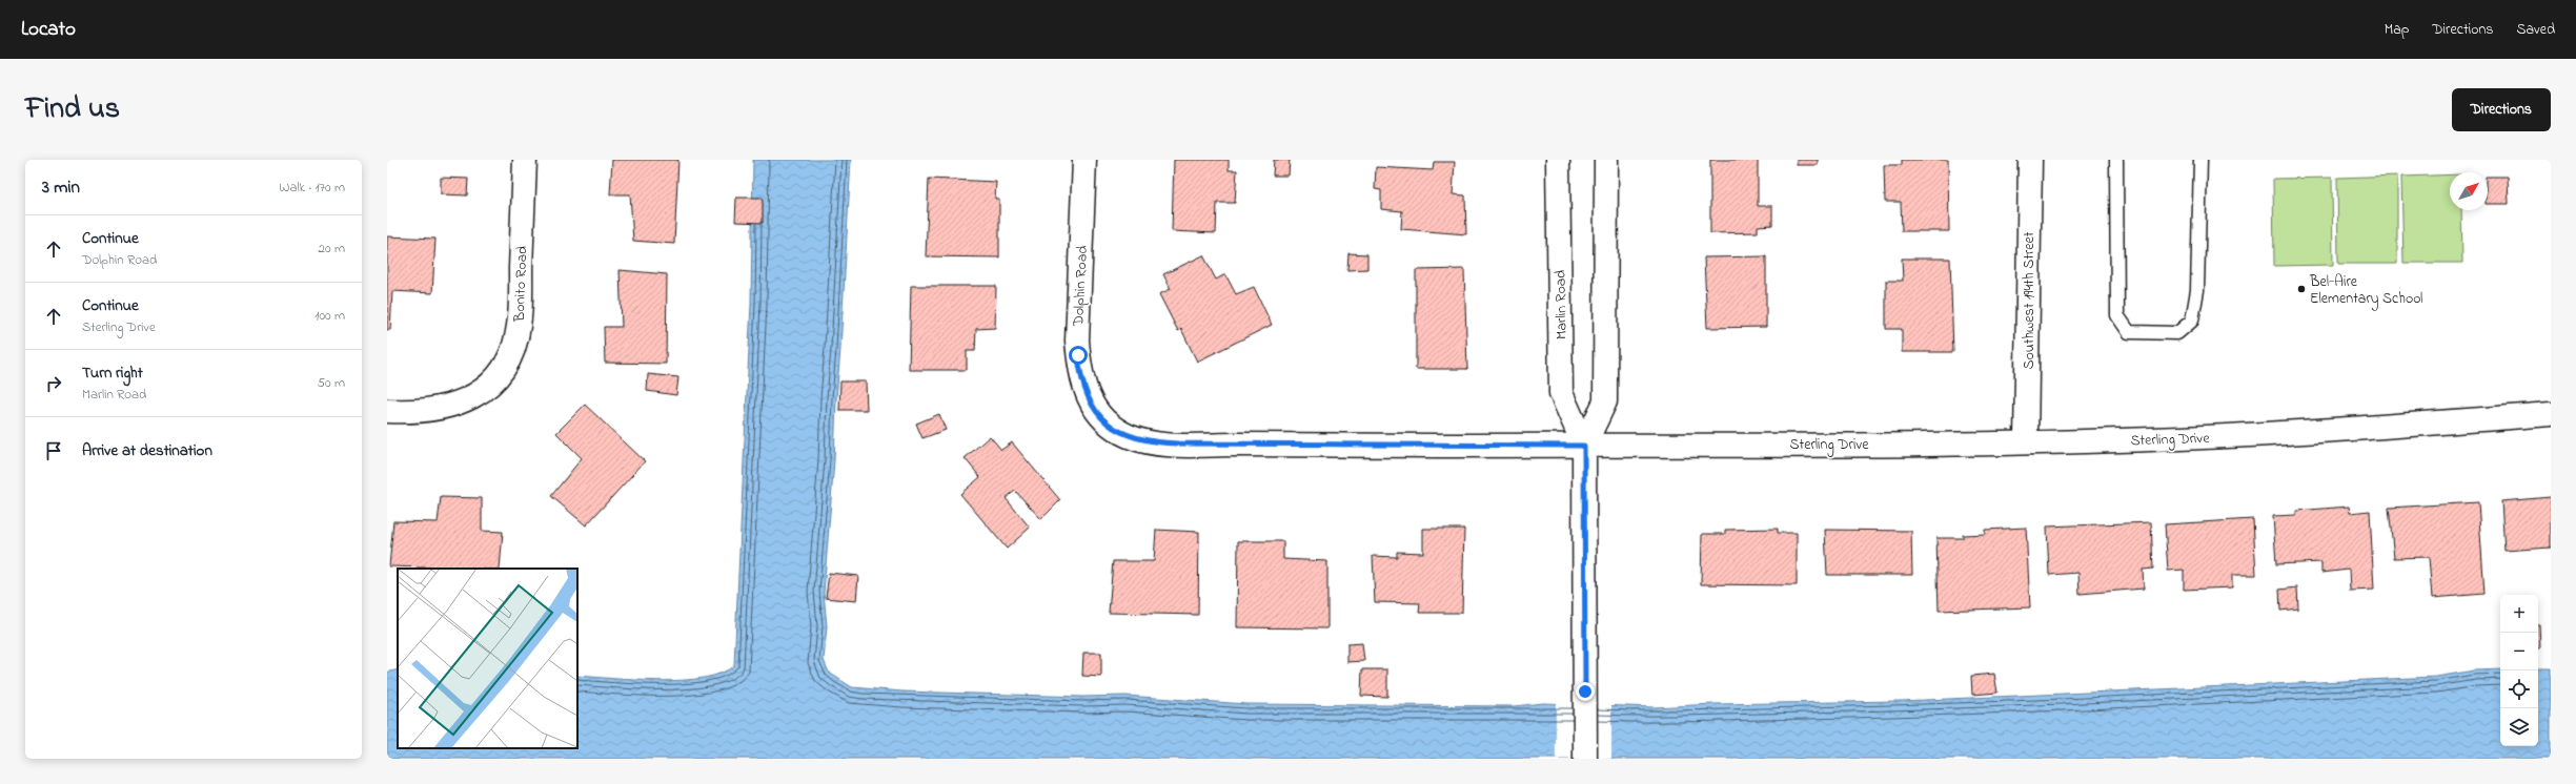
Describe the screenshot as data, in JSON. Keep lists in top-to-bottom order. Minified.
{"streets":{"street":["Bonito Road","Dolphin Road","Southwest 194th Street","Marlin Road","Sterling Drive"]},"crossings":[["Dolphin Road","Sterling Drive"],["Southwest 194th Street","Sterling Drive"],["Marlin Road","Sterling Drive"]],"places":["Bel-Aire Elementary School"],"north":"top right","page":{"header":"Locato","nav":["Map","Directions","Saved"],"title":"Find us","buttons":"Directions","heading":["3 min","Walk · 170 m"],"list":[["Continue","Dolphin Road","20 m"],["Continue","Sterling Drive","100 m"],["Turn right","Marlin Road","50 m"],"Arrive at destination"],"map_buttons":["+","−"]}}
